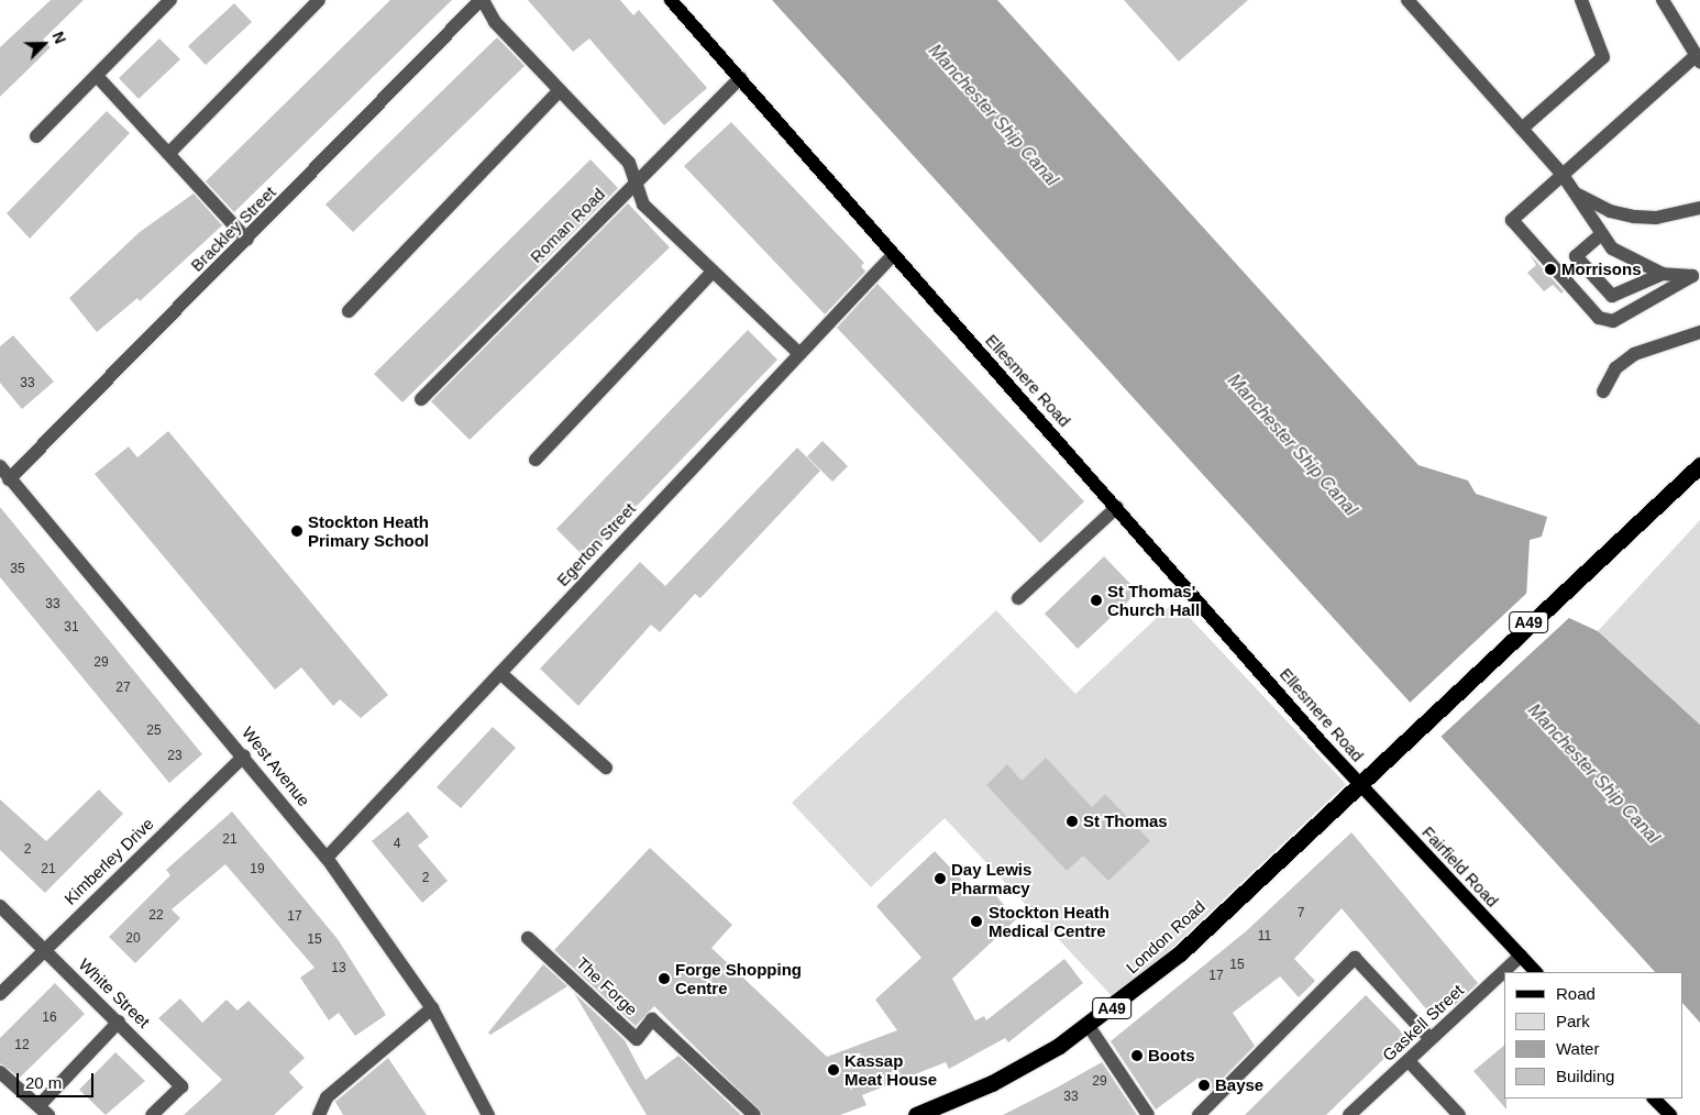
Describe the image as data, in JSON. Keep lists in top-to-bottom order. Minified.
{"streets":{"highway":["A49","London Road"],"main road":["Ellesmere Road","Fairfield Road"],"street":["Roman Road","Brackley Street","Egerton Street","West Avenue","Kimberley Drive","The Forge","White Street","Gaskell Street"]},"crossings":[["Roman Road","Ellesmere Road"],["Brackley Street","West Avenue"],["Ellesmere Road","Egerton Street"],["Ellesmere Road","A49"],["Ellesmere Road","Fairfield Road"],["Ellesmere Road","London Road"],["Egerton Street","West Avenue"],["A49","Fairfield Road"],["A49","London Road"],["West Avenue","Kimberley Drive"],["Kimberley Drive","White Street"],["Fairfield Road","London Road"],["Fairfield Road","Gaskell Street"]],"water":["Manchester Ship Canal"],"places":["Morrisons","Stockton Heath Primary School","St Thomas' Church Hall","St Thomas","Day Lewis Pharmacy","Stockton Heath Medical Centre","Forge Shopping Centre","Boots","Kassap Meat House","Bayse"],"house_numbers":["33","35","33","31","29","27","25","23","21","4","2","21","19","2","7","22","17","11","20","15","15","13","17","16","12","29","33"],"legend":["Road","Park","Water","Building"],"scale_bar":"20 m","north":"top right"}
